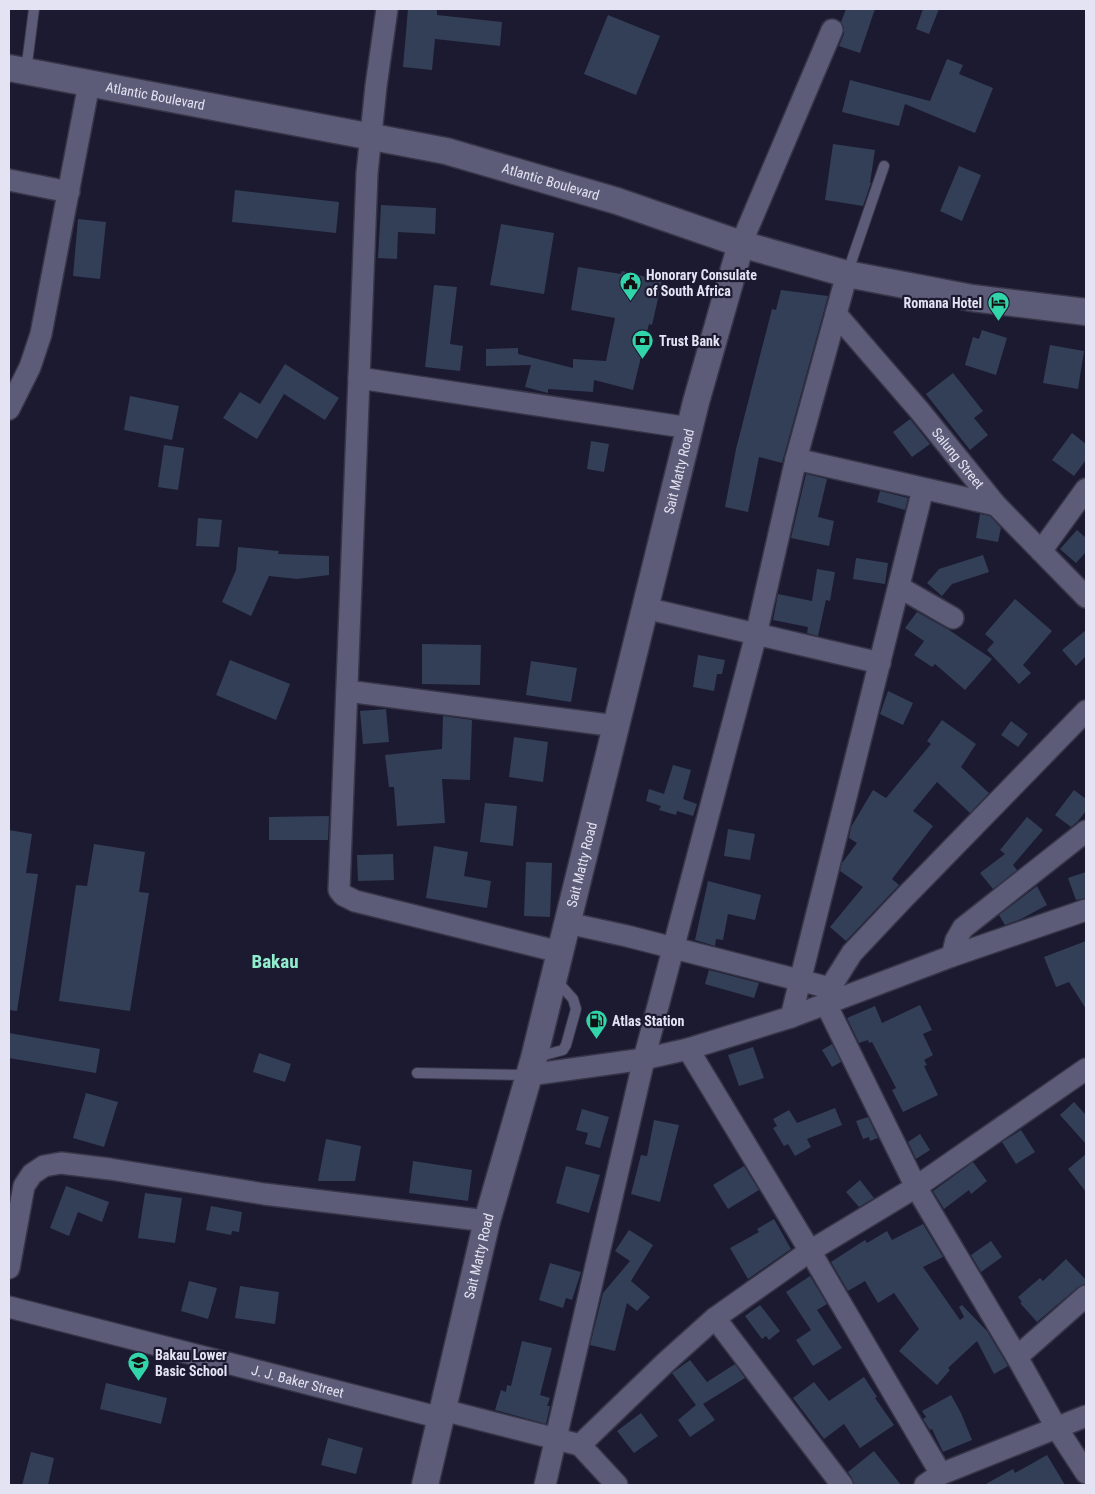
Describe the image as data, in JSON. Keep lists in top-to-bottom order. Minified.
{"streets":{"street":["Atlantic Boulevard","Salung Street","Sait Matty Road","J. J. Baker Street"]},"crossings":[["Atlantic Boulevard","Sait Matty Road"],["Sait Matty Road","J. J. Baker Street"]],"districts":["Bakau"],"places":{"public building":["Honorary Consulate of South Africa"],"hotel":["Romana Hotel"],"bank":["Trust Bank"],"fuel station":["Atlas Station"],"school or university":["Bakau Lower Basic School"]}}
